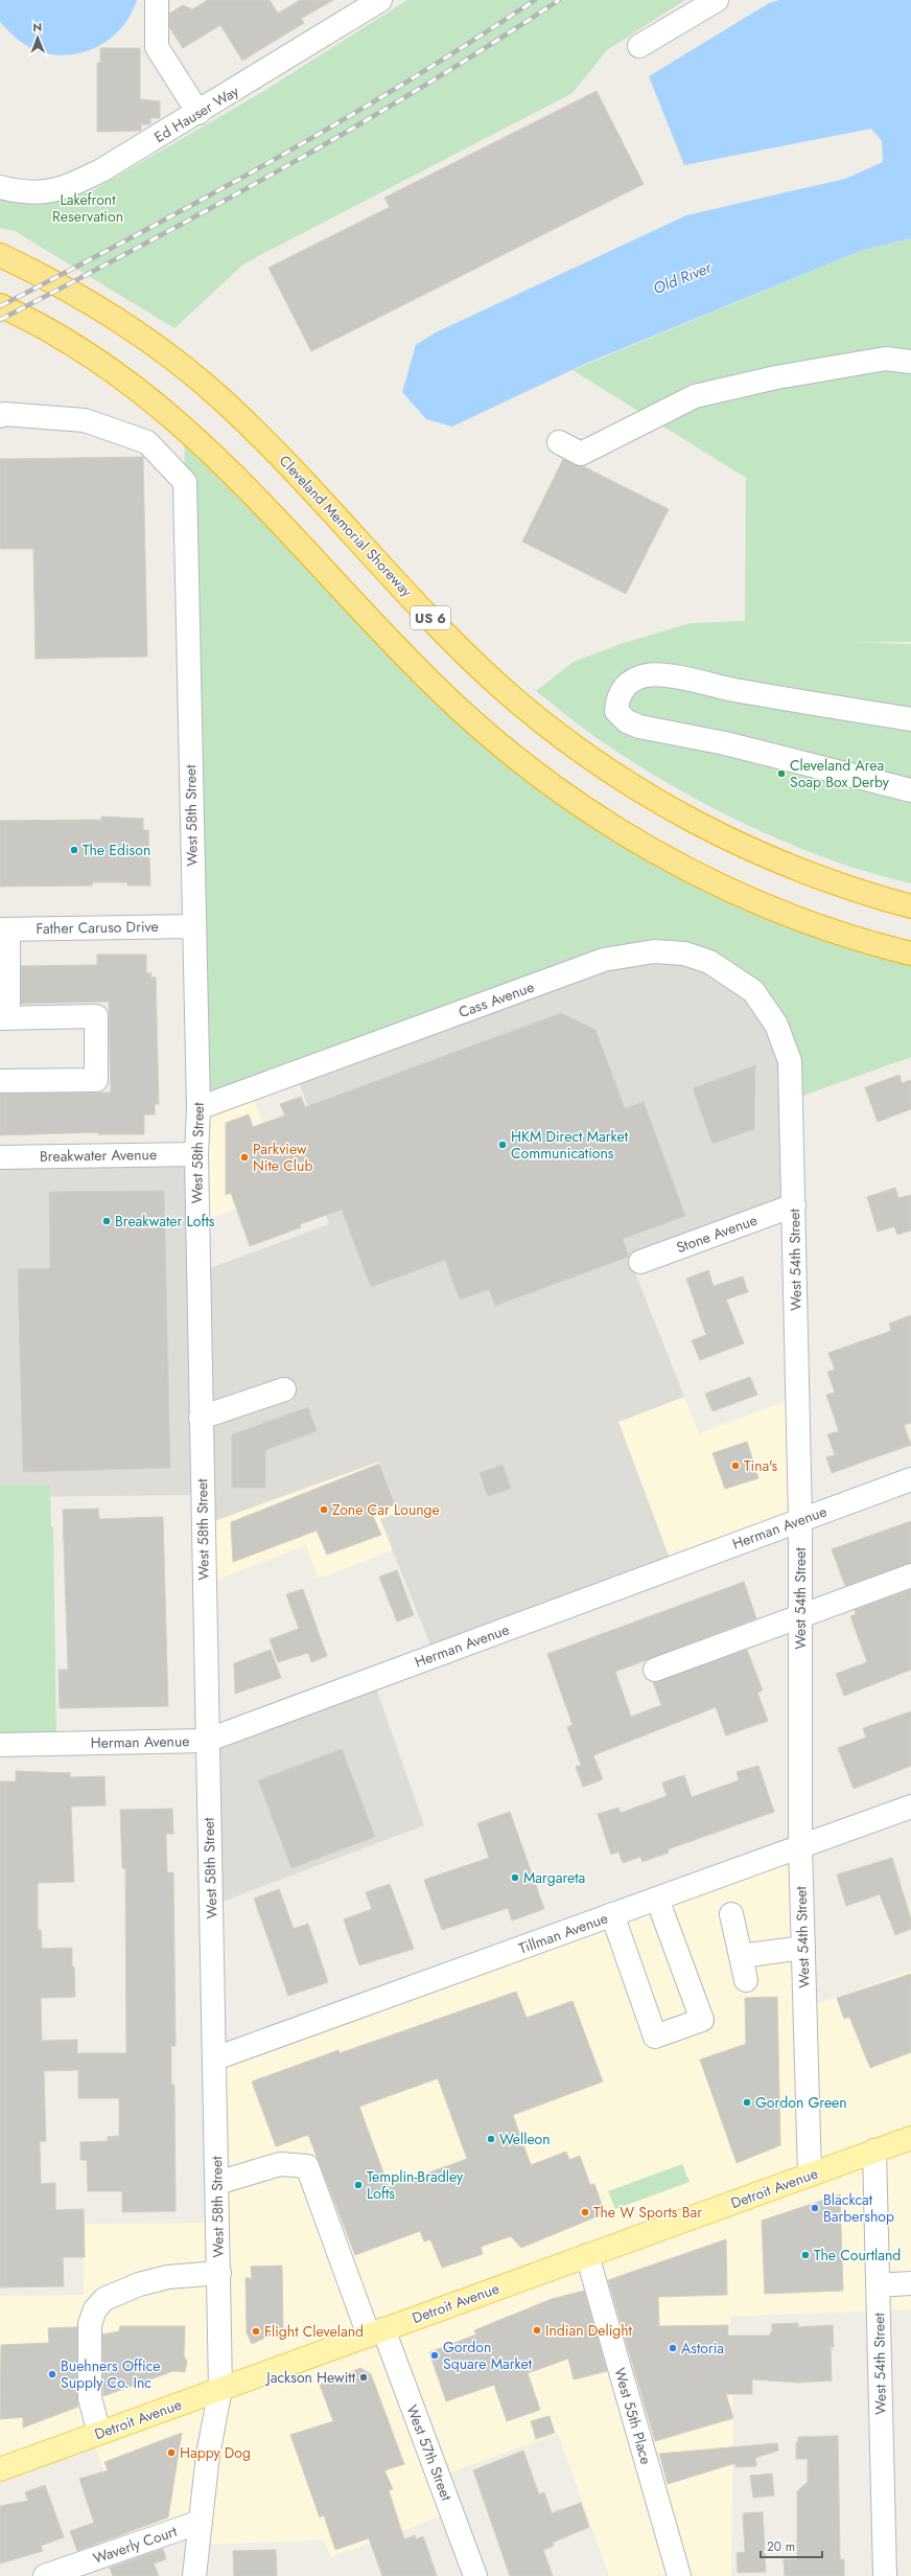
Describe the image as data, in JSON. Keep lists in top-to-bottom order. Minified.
{"streets":{"highway":["Cleveland Memorial Shoreway","US 6"],"main road":["Detroit Avenue"],"street":["Ed Hauser Way","West 58th Street","Father Caruso Drive","Cass Avenue","Breakwater Avenue","Stone Avenue","West 54th Street","Herman Avenue","Tillman Avenue","West 55th Place","West 57th Street","Waverly Court"]},"crossings":[["West 58th Street","Father Caruso Drive"],["West 58th Street","Cass Avenue"],["West 58th Street","Breakwater Avenue"],["West 58th Street","Herman Avenue"],["West 58th Street","Tillman Avenue"],["West 58th Street","Detroit Avenue"],["West 58th Street","West 57th Street"],["West 58th Street","Waverly Court"],["Cass Avenue","West 54th Street"],["Stone Avenue","West 54th Street"],["West 54th Street","Herman Avenue"],["West 54th Street","Tillman Avenue"],["West 54th Street","Detroit Avenue"],["Detroit Avenue","West 55th Place"],["Detroit Avenue","West 57th Street"]],"water":["Old River"],"parks":["Lakefront Reservation"],"places":["Cleveland Area Soap Box Derby","The Edison","HKM Direct Market Communications","Parkview Nite Club","Breakwater Lofts","Tina's","Zone Car Lounge","Margareta","Gordon Green","Welleon","Templin-Bradley Lofts","Blackcat Barbershop","The W Sports Bar","The Courtland","Indian Delight","Flight Cleveland","Astoria","Gordon Square Market","Buehners Office Supply Co. Inc","Jackson Hewitt","Happy Dog"],"scale_bar":"20 m","north":"top"}
